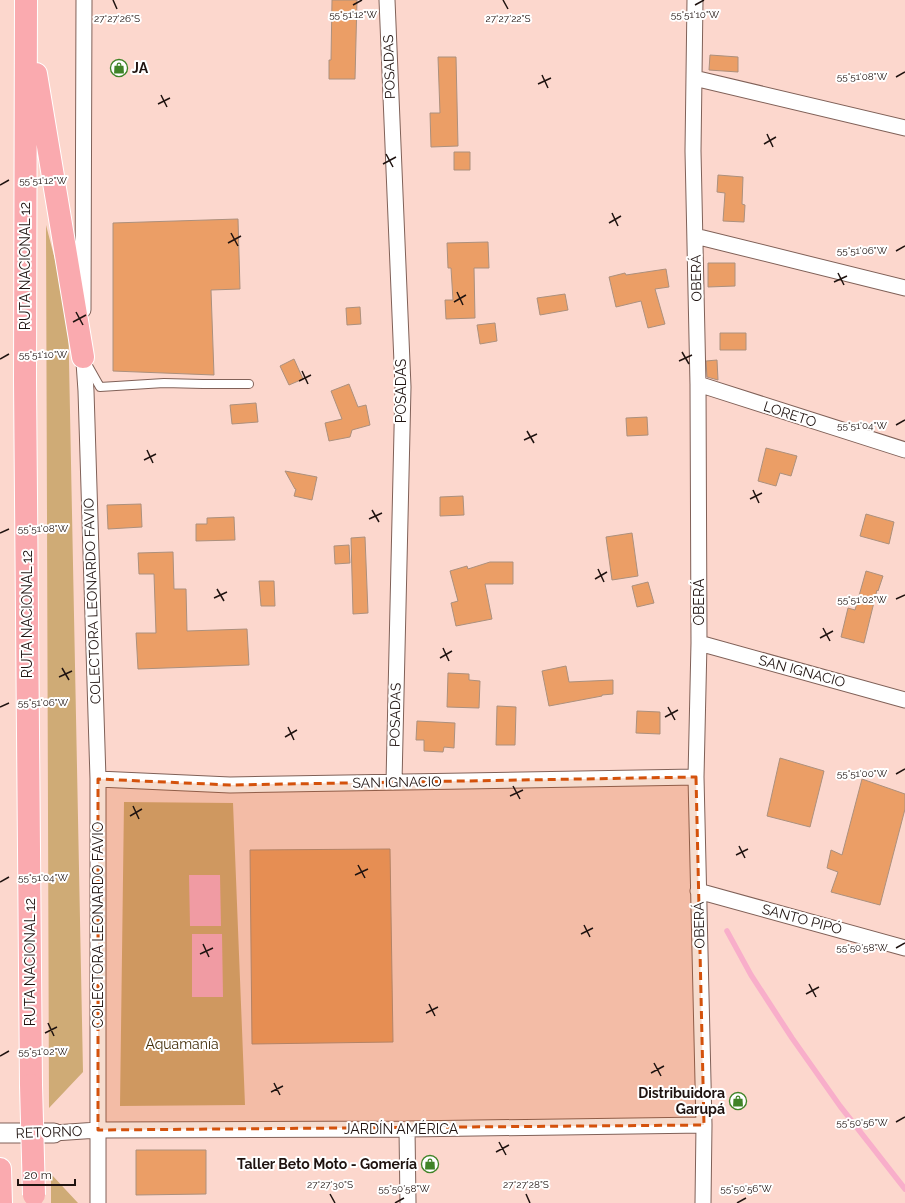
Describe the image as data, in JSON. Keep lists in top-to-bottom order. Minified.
{"streets":{"highway":["RUTA NACIONAL 12"],"street":["POSADAS","OBERÁ","LORETO","COLECTORA LEONARDO FAVIO","SAN IGNACIO","SANTO PIPÓ","JARDÍN AMÉRICA","RETORNO"]},"crossings":[["POSADAS","SAN IGNACIO"],["OBERÁ","LORETO"],["OBERÁ","SAN IGNACIO"],["OBERÁ","SANTO PIPÓ"],["OBERÁ","JARDÍN AMÉRICA"],["COLECTORA LEONARDO FAVIO","SAN IGNACIO"],["COLECTORA LEONARDO FAVIO","JARDÍN AMÉRICA"],["COLECTORA LEONARDO FAVIO","RETORNO"],["JARDÍN AMÉRICA","RETORNO"]],"parks":["Aquamanía"],"places":{"shop":["JA","Distribuidora Garupá","Taller Beto Moto - Gomería"]},"scale_bar":"20 m","coordinates":["55°51'10\"W","55°51'12\"W","27°27'26\"S","27°27'22\"S","55°51'08\"W","55°51'06\"W","55°51'04\"W","55°51'02\"W","55°51'00\"W","55°50'58\"W","55°50'56\"W","27°27'30\"S","27°27'28\"S"]}
